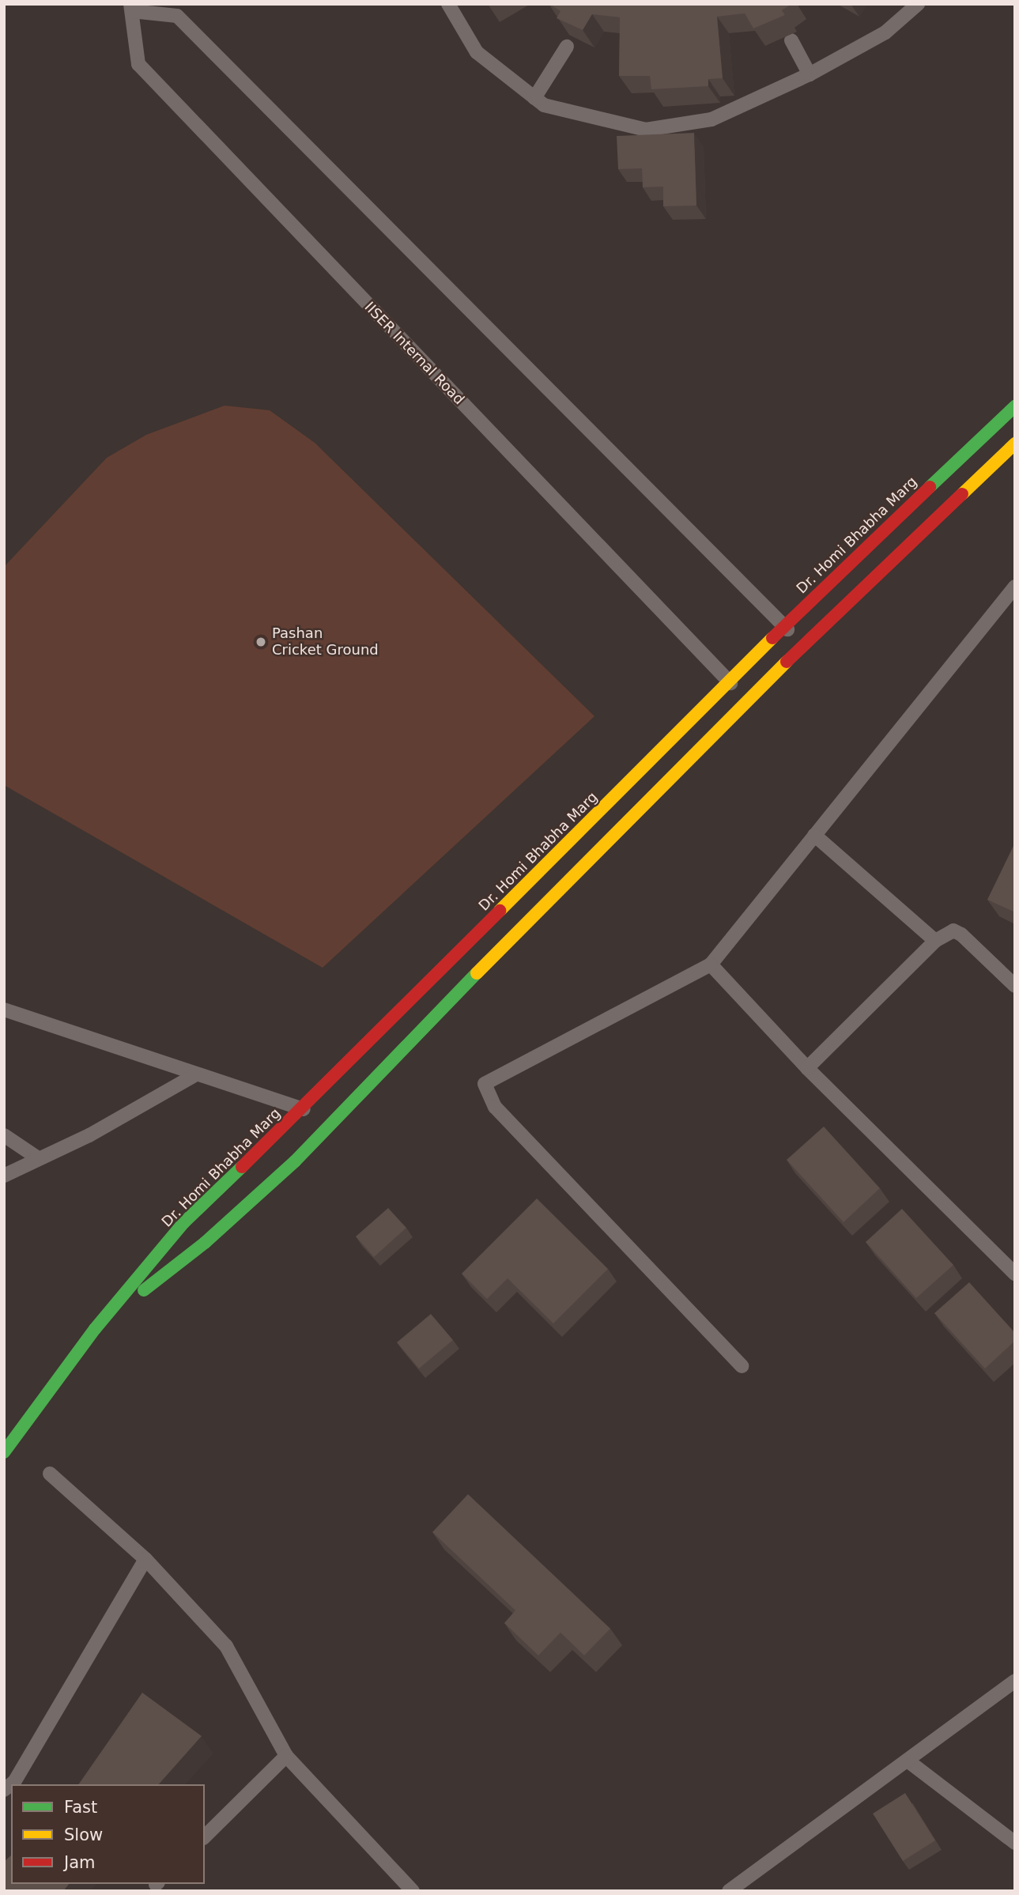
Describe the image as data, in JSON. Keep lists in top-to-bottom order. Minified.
{"streets":{"main road":["Dr. Homi Bhabha Marg"],"lane":["IISER Internal Road"]},"crossings":[["IISER Internal Road","Dr. Homi Bhabha Marg"]],"places":["Pashan Cricket Ground"],"legend":["Fast","Slow","Jam"]}
